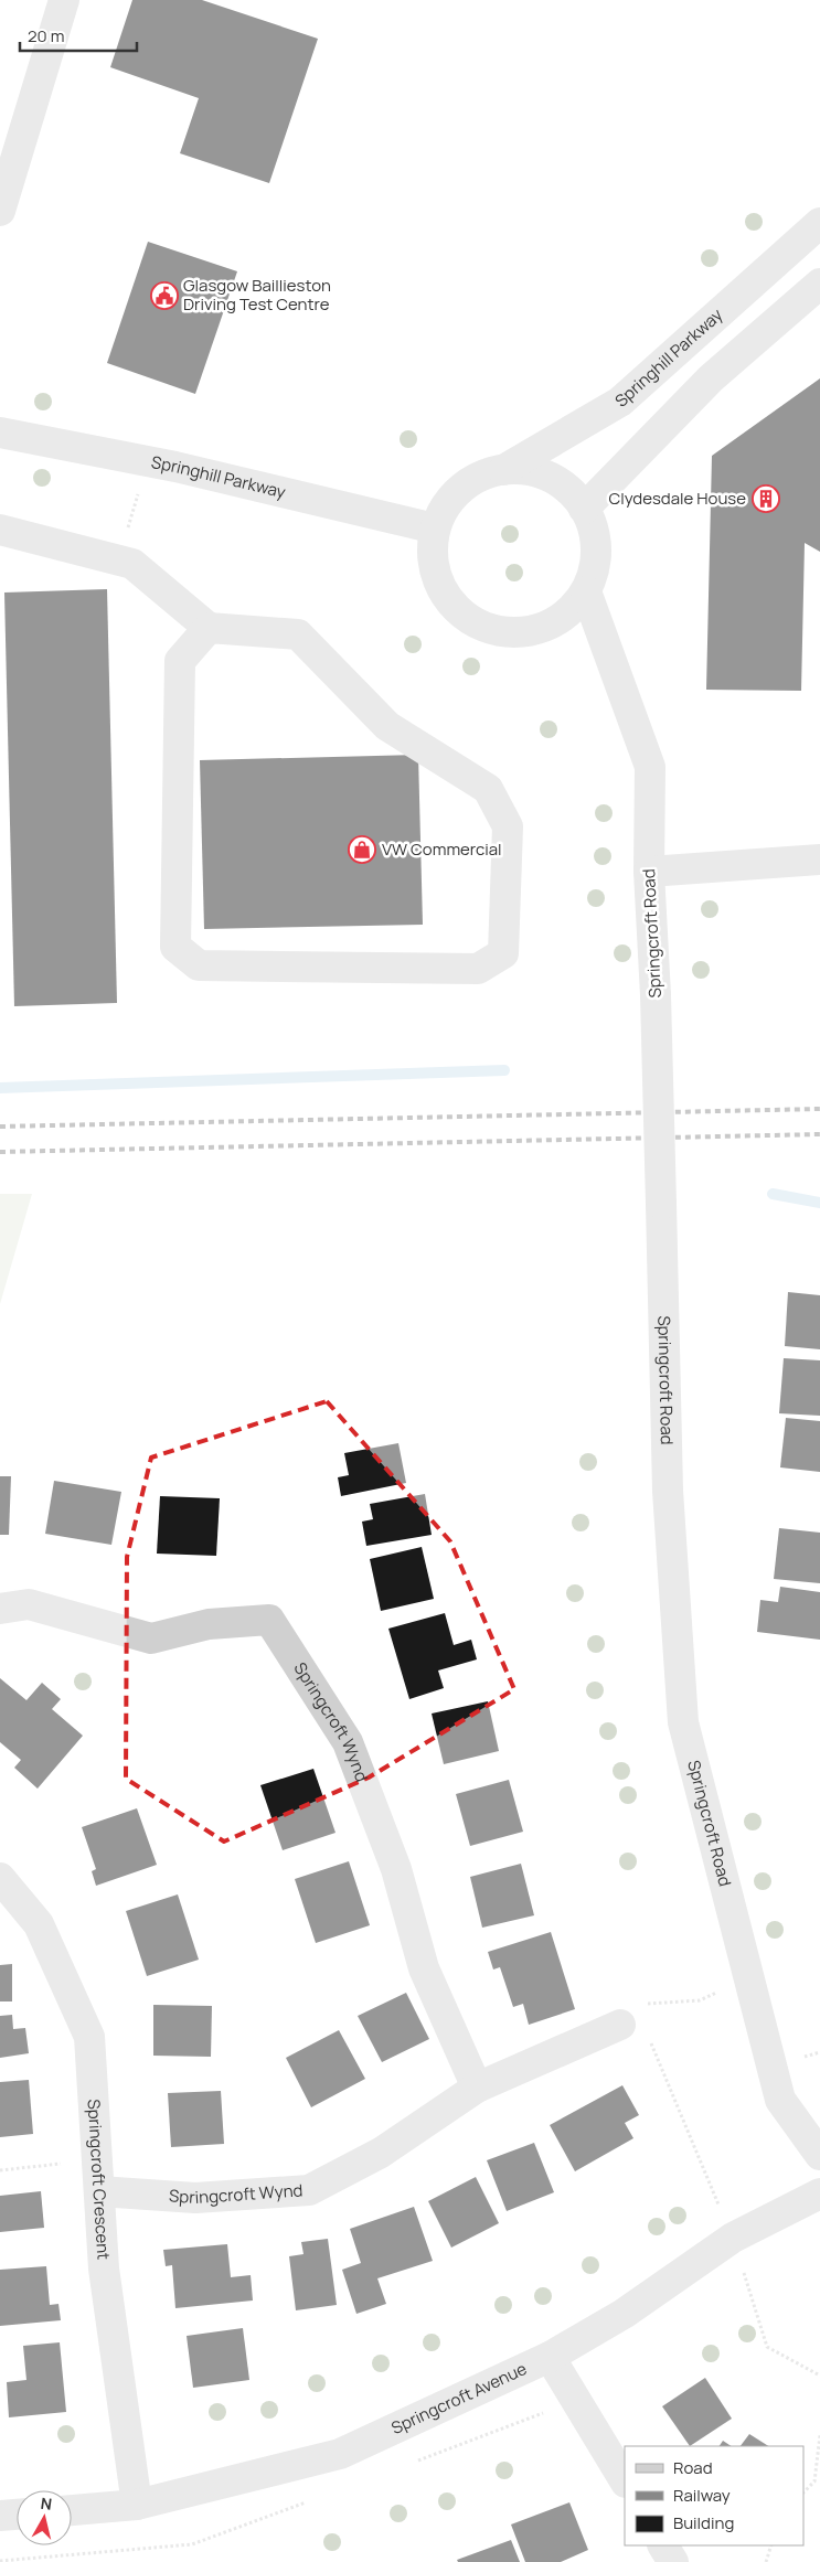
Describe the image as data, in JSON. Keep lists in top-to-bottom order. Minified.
{"streets":{"street":["Springhill Parkway","Springcroft Road","Springcroft Wynd","Springcroft Crescent","Springcroft Avenue"]},"crossings":[["Springhill Parkway","Springcroft Road"],["Springcroft Wynd","Springcroft Crescent"],["Springcroft Crescent","Springcroft Avenue"]],"places":{"public building":["Glasgow Baillieston Driving Test Centre"],"building":["Clydesdale House"],"shop":["VW Commercial"]},"legend":["Road","Railway","Building"],"scale_bar":"20 m","north":"top"}
